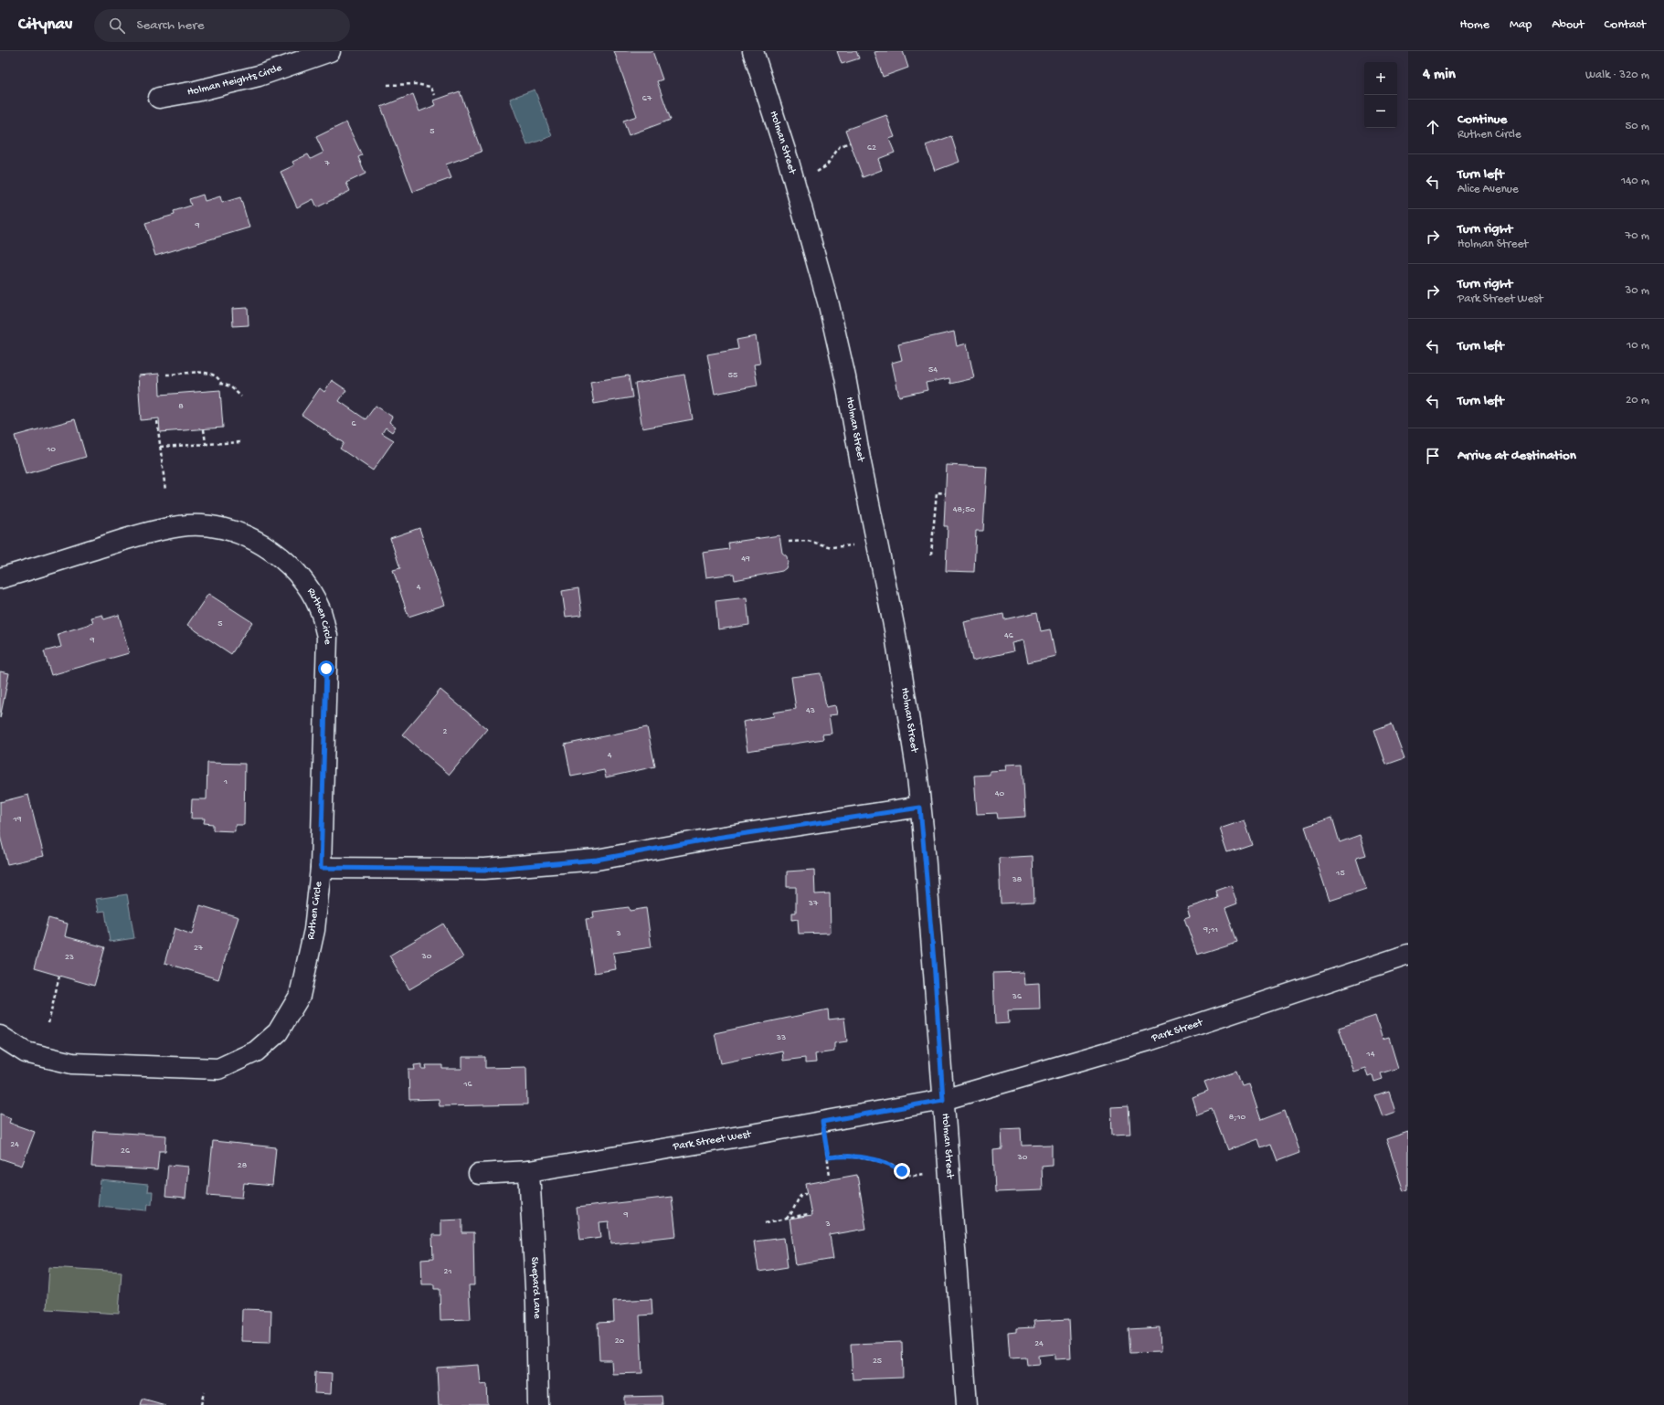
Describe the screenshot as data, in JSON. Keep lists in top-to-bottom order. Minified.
{"streets":{"street":["Holman Heights Circle","Holman Street","Ruthen Circle","Park Street","Park Street West","Shepard Lane"]},"crossings":[["Holman Street","Park Street"],["Holman Street","Park Street West"],["Park Street","Park Street West"],["Park Street West","Shepard Lane"]],"house_numbers":["67","5","62","7","9","54","55","8","6","10","48;50","49","4","5","46","9","43","2","4","1","40","19","15","38","37","9;11","3","27","30","23","36","33","14","16","8;10","24","26","30","28","9","3","21","20","24","25"],"page":{"header":"Citynav","search":"Search here","nav":["Home","Map","About","Contact"],"heading":["4 min","Walk · 320 m"],"map_buttons":["+","−"],"list":[["Continue","Ruthen Circle","50 m"],["Turn left","Alice Avenue","140 m"],["Turn right","Holman Street","70 m"],["Turn right","Park Street West","30 m"],["Turn left","10 m"],["Turn left","20 m"],"Arrive at destination"]}}
